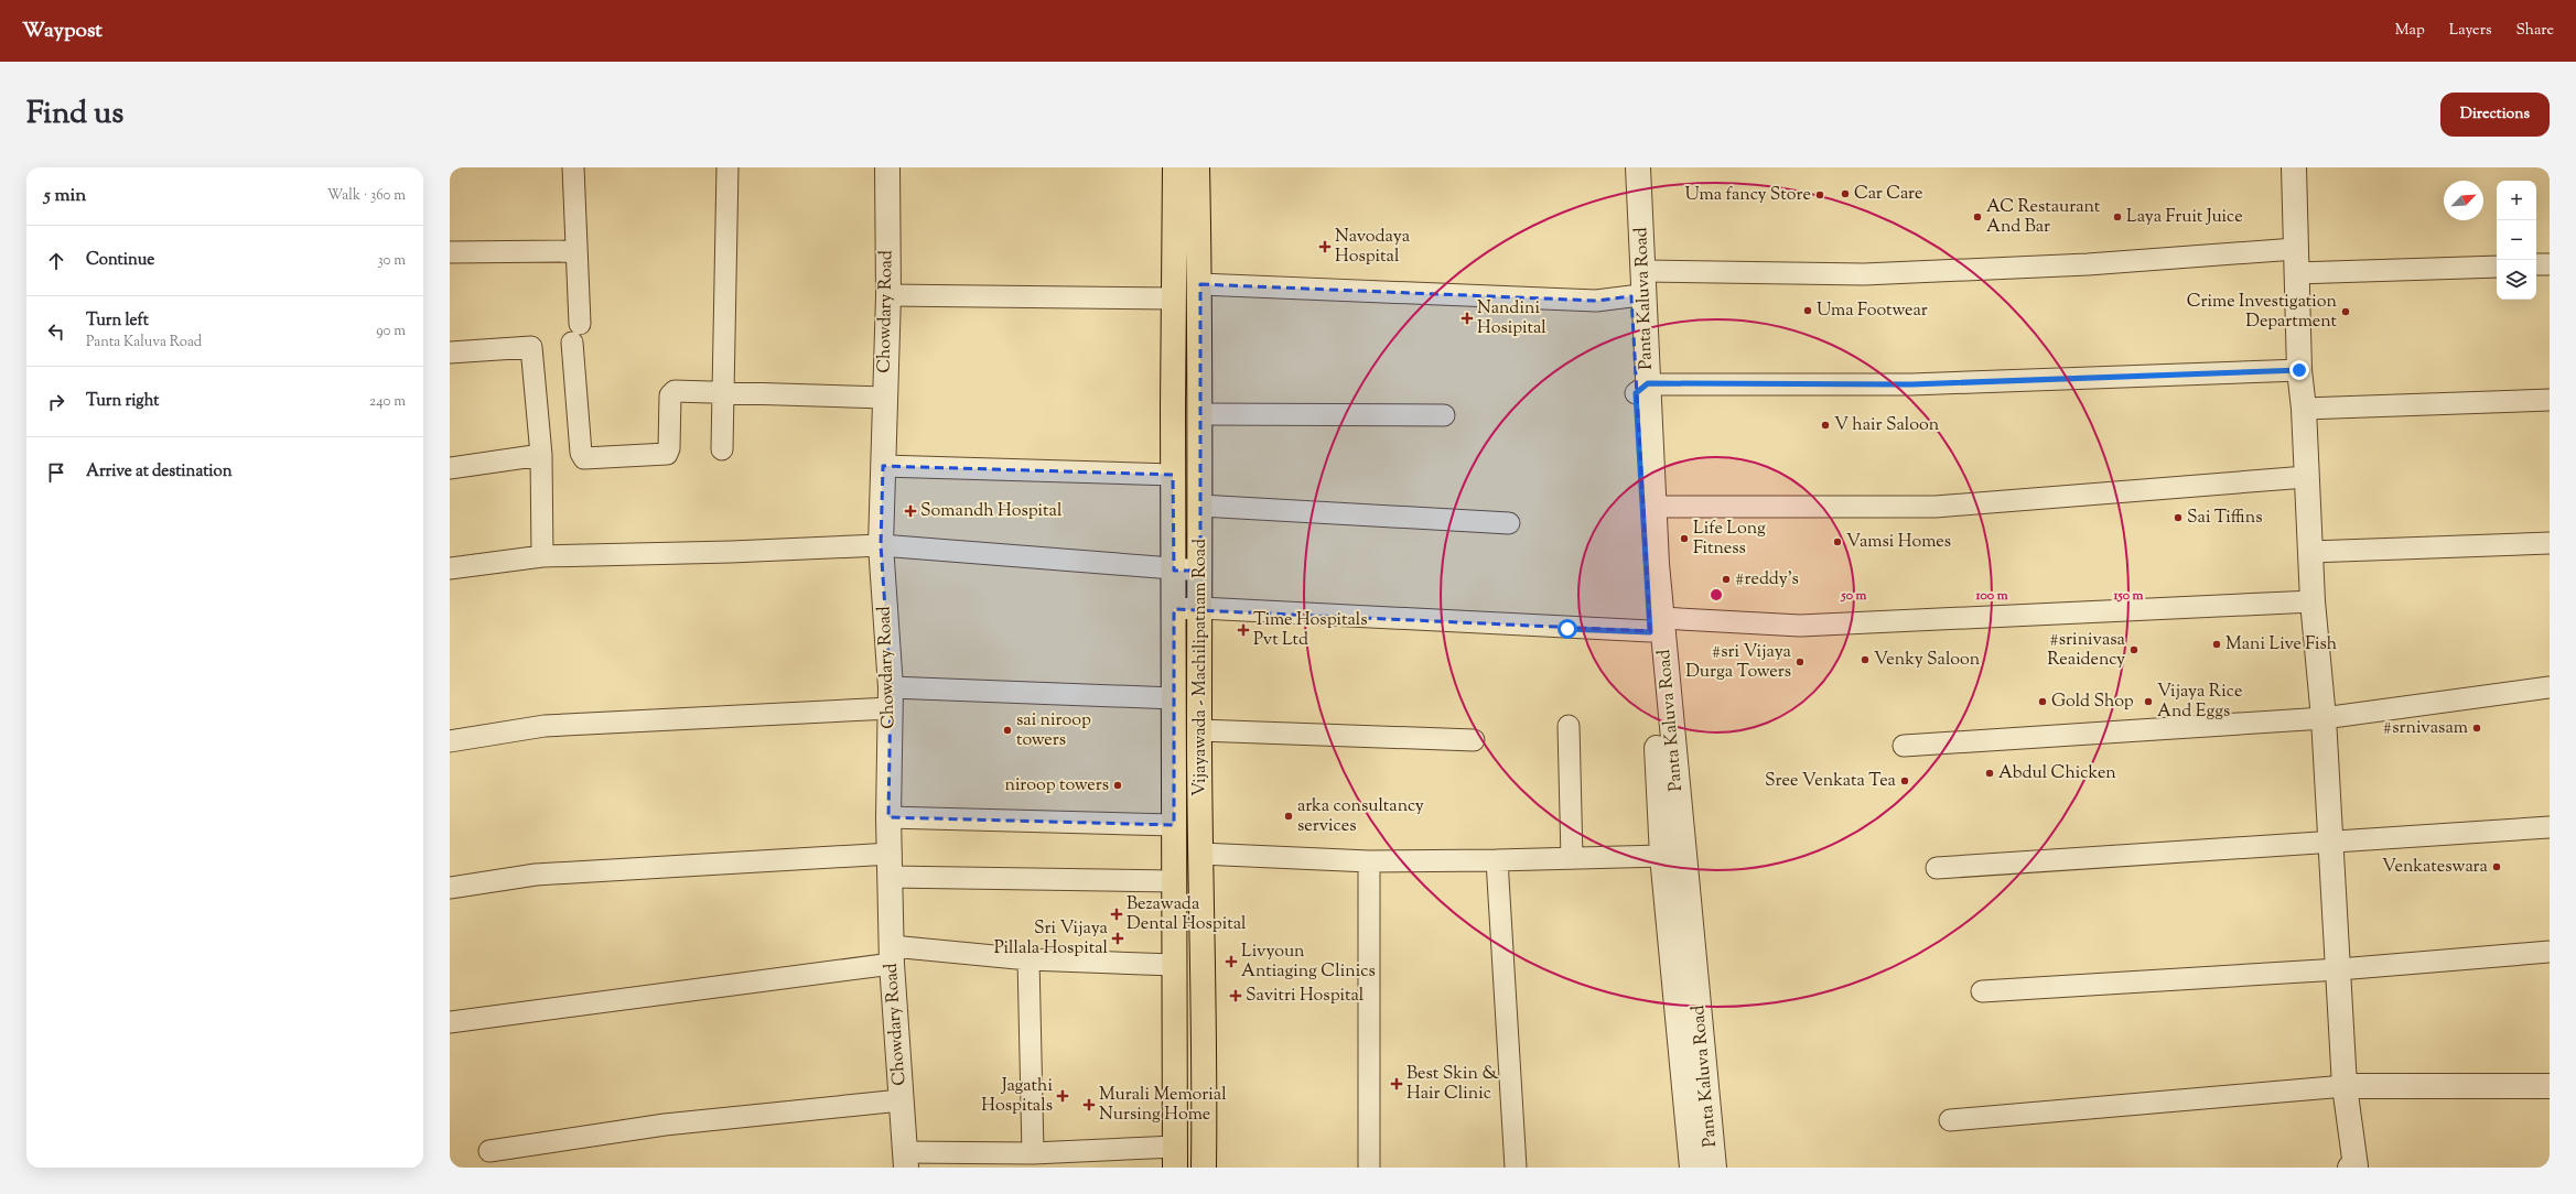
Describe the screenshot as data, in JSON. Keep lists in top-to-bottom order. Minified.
{"streets":{"highway":["Vijayawada - Machilipatnam Road"],"street":["Panta Kaluva Road","Chowdary Road"]},"places":{"other":["Car Care","Uma fancy Store","AC Restaurant And Bar","Laya Fruit Juice","Uma Footwear","Crime Investigation Department","V hair Saloon","Sai Tiffins","Life Long Fitness","Vamsi Homes","#reddy's","Mani Live Fish","#srinivasa Reaidency","Venky Saloon","#sri Vijaya Durga Towers","Gold Shop","Vijaya Rice And Eggs","#srnivasam","sai niroop towers","Abdul Chicken","Sree Venkata Tea","niroop towers","arka consultancy services","Venkateswara"],"health":["Navodaya Hospital","Nandini Hosipital","Somandh Hospital","Time Hospitals Pvt Ltd","Bezawada Dental Hospital","Sri Vijaya Pillala Hospital","Livyoun Antiaging Clinics","Savitri Hospital","Best Skin & Hair Clinic","Jagathi Hospitals","Murali Memorial Nursing Home"]},"north":"top right","page":{"header":"Waypost","nav":["Map","Layers","Share"],"title":"Find us","buttons":"Directions","heading":["5 min","Walk · 360 m"],"map_buttons":["+","−"],"list":[["Continue","30 m"],["Turn left","Panta Kaluva Road","90 m"],["Turn right","240 m"],"Arrive at destination"]},"rings":["50 m","100 m","150 m"]}
